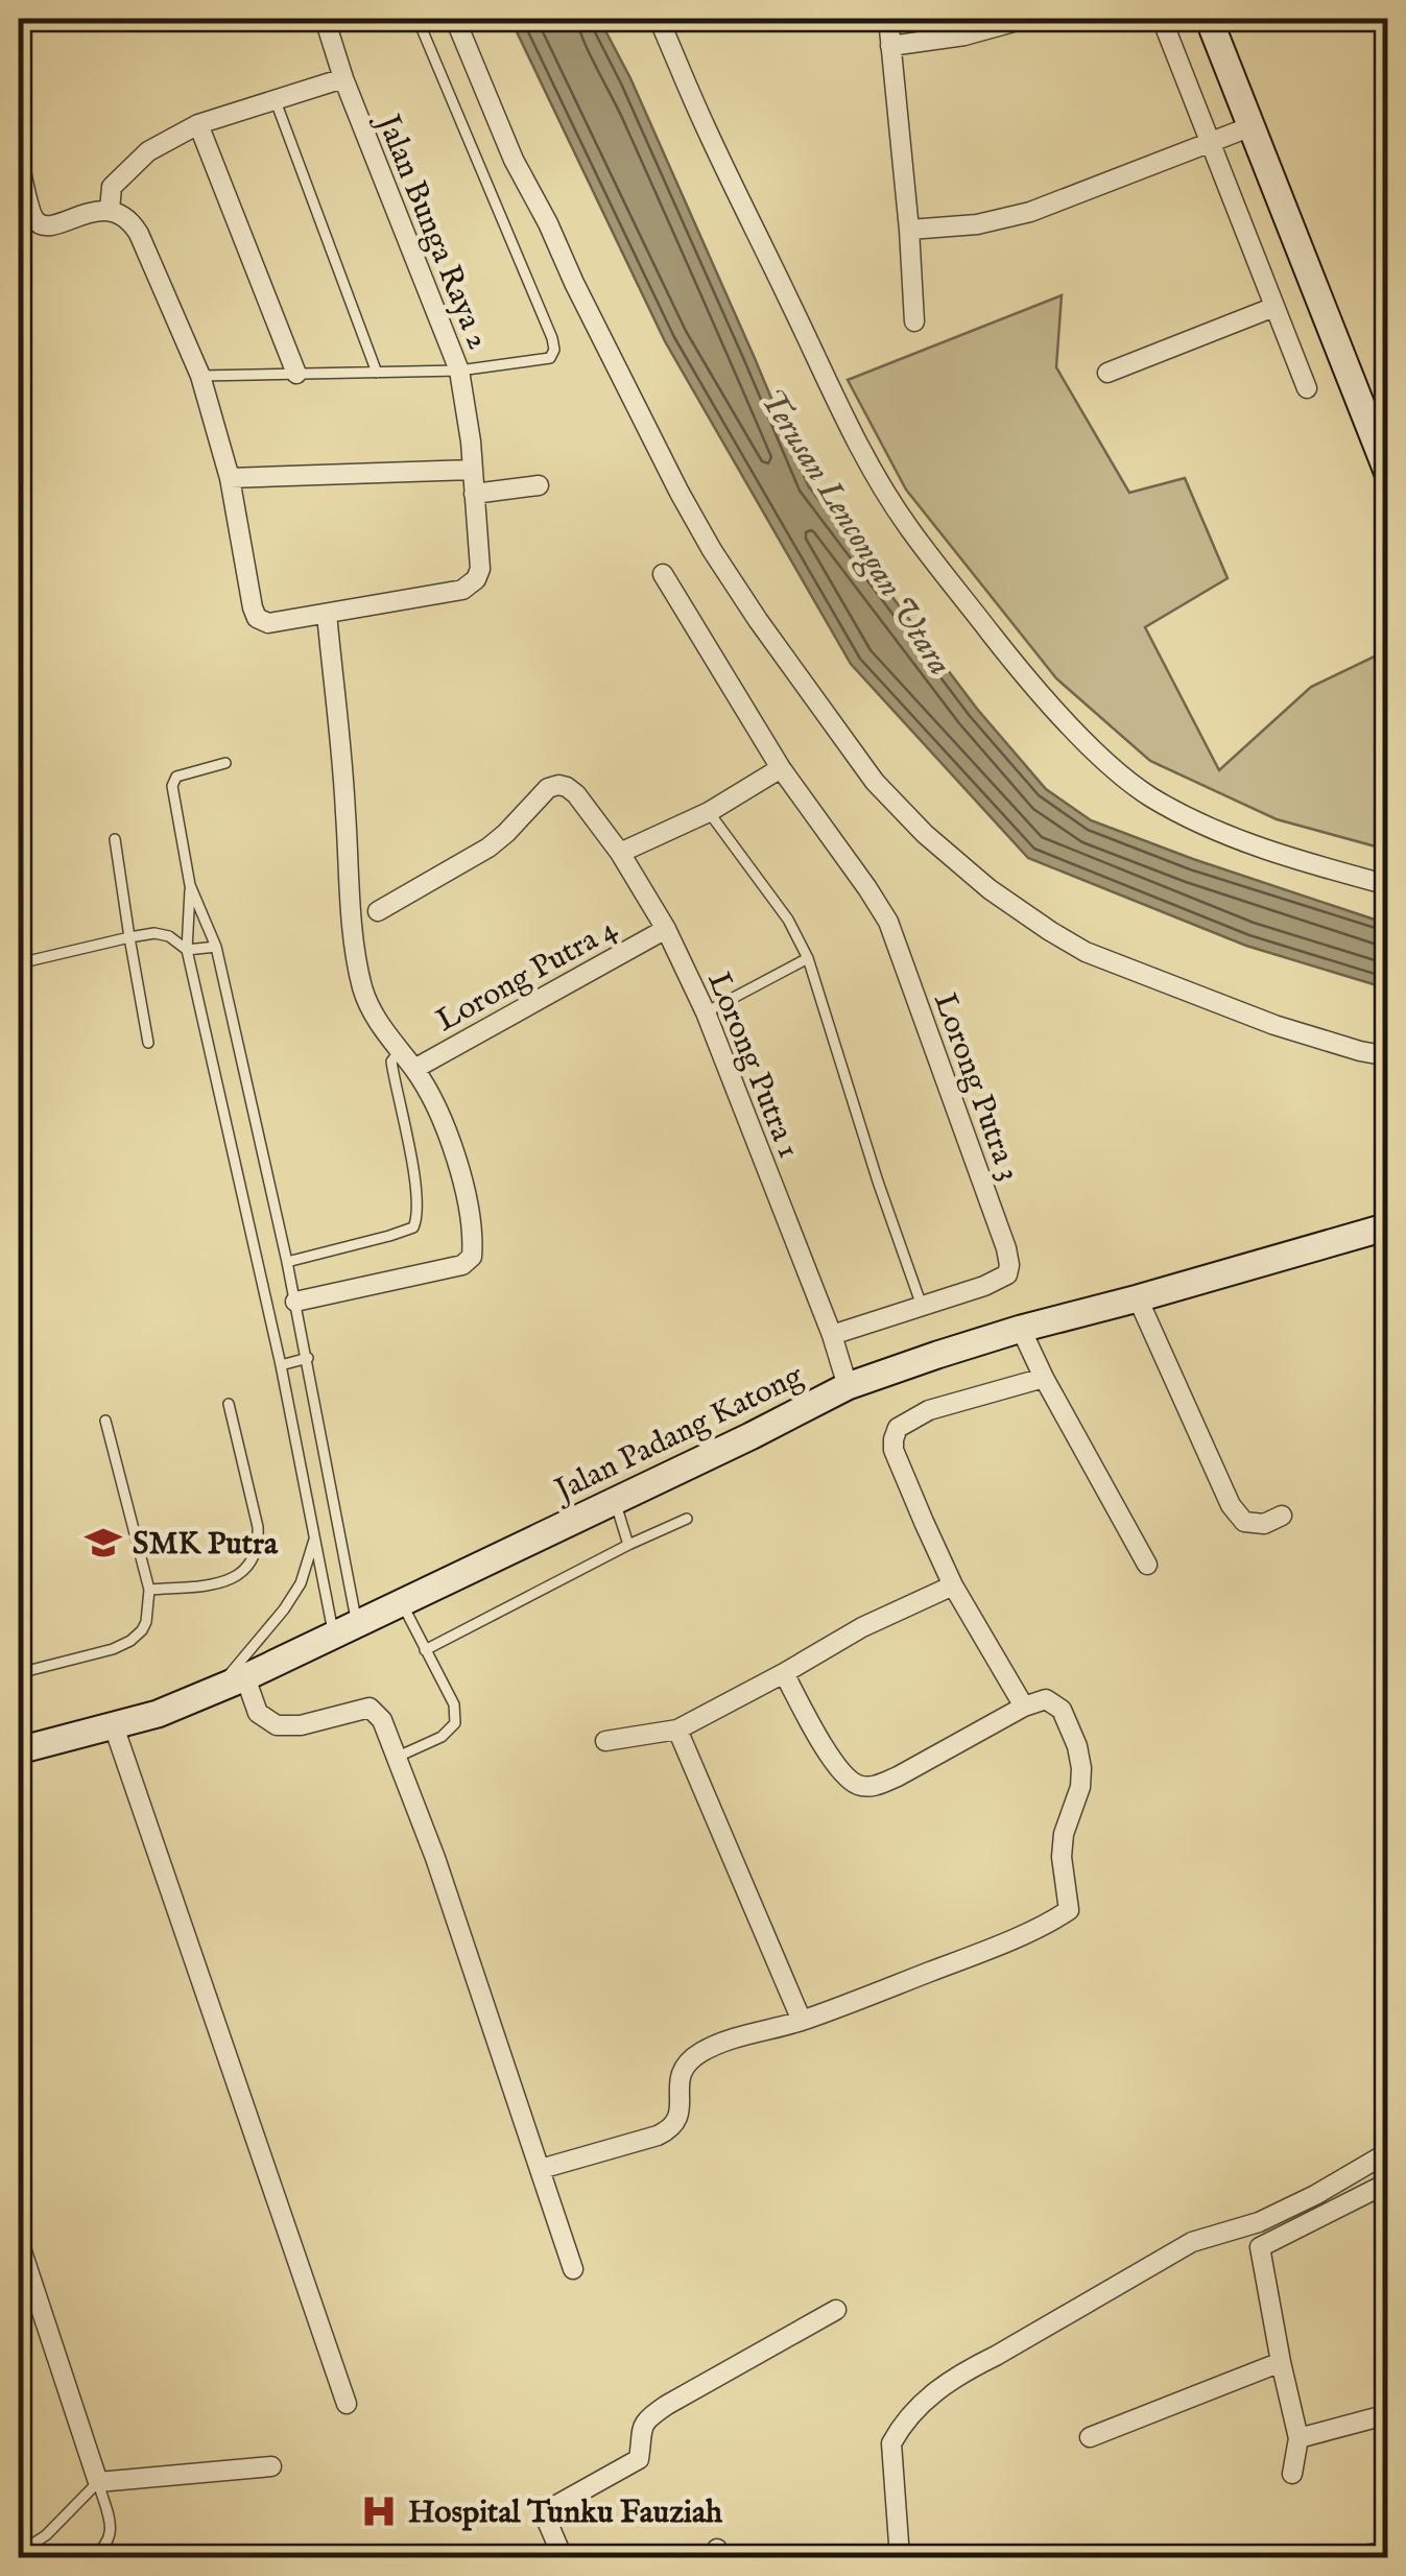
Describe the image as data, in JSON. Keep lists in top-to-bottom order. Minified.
{"streets":{"street":["Jalan Bunga Raya 2","Lorong Putra 4","Lorong Putra 1","Lorong Putra 3","Jalan Padang Katong"]},"crossings":[["Lorong Putra 4","Lorong Putra 1"],["Lorong Putra 1","Lorong Putra 3"],["Lorong Putra 1","Jalan Padang Katong"]],"water":["Terusan Lencongan Utara"],"places":{"school or university":["SMK Putra"],"hospital":["Hospital Tunku Fauziah"]}}
